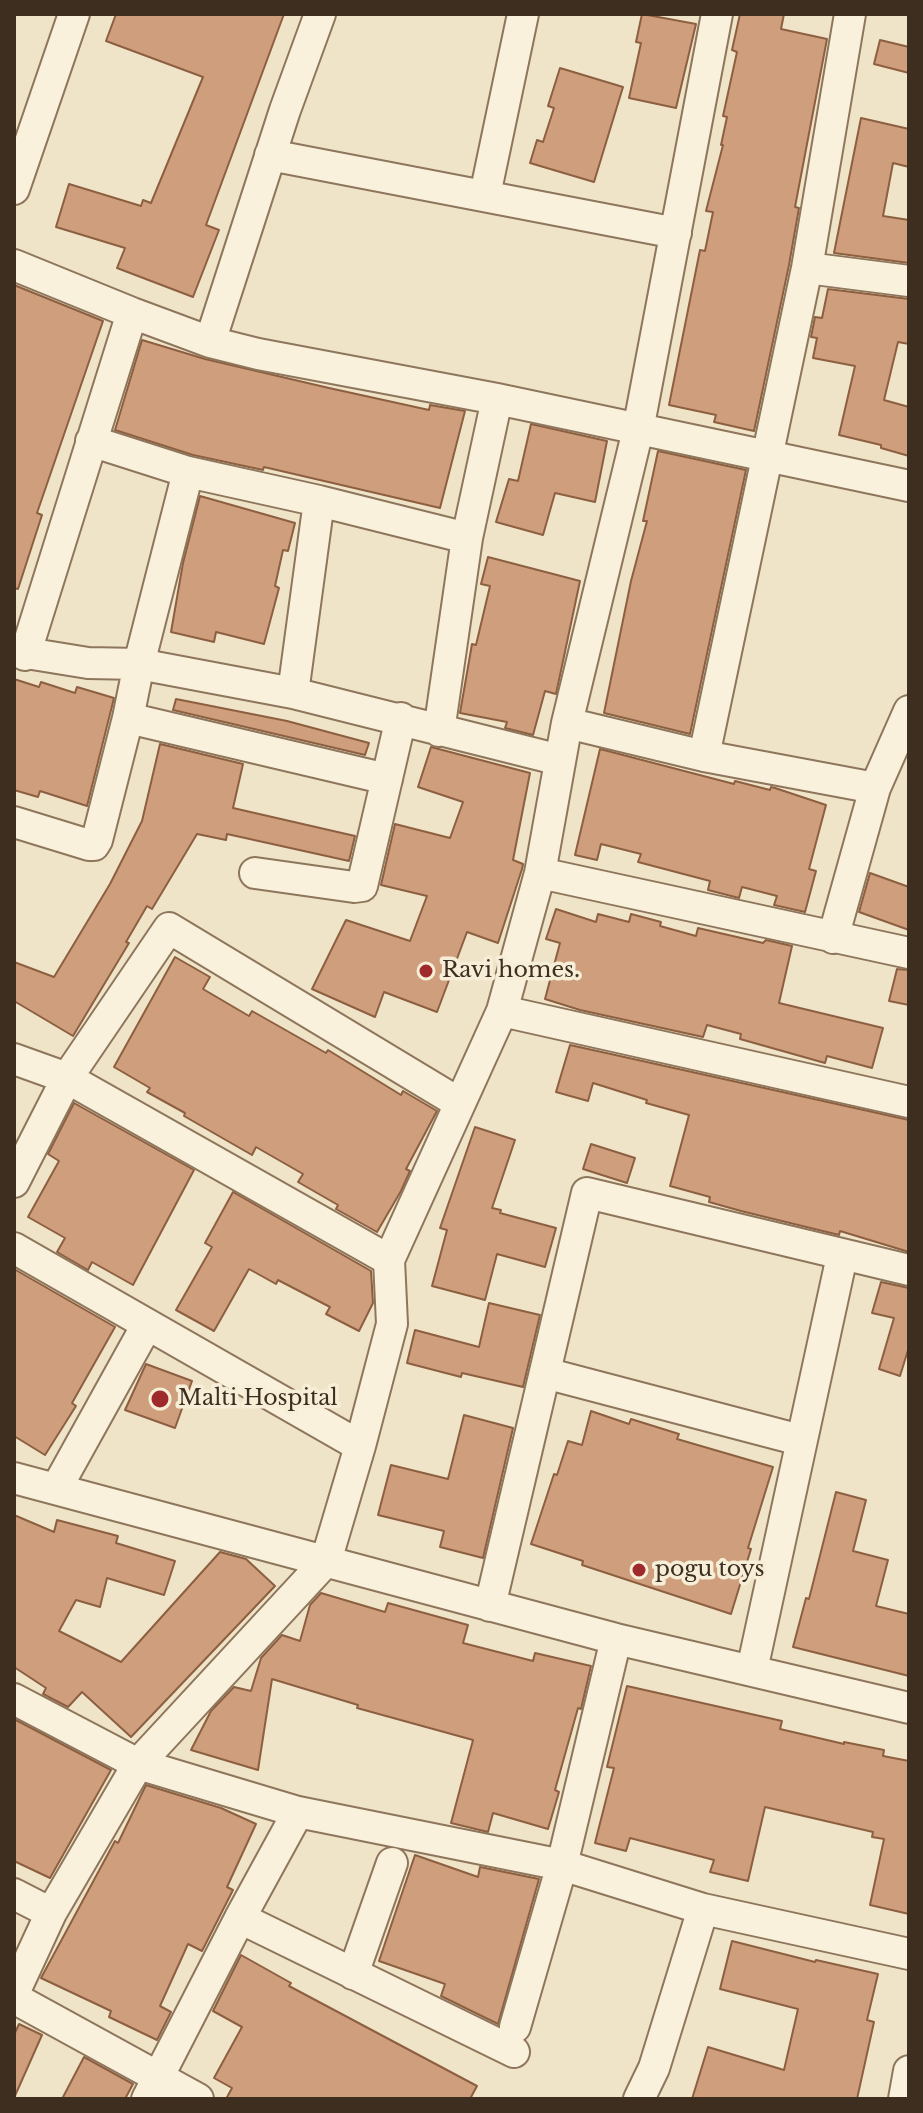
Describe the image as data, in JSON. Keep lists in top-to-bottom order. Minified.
{"places":["Ravi homes.","Malti Hospital","pogu toys"]}
